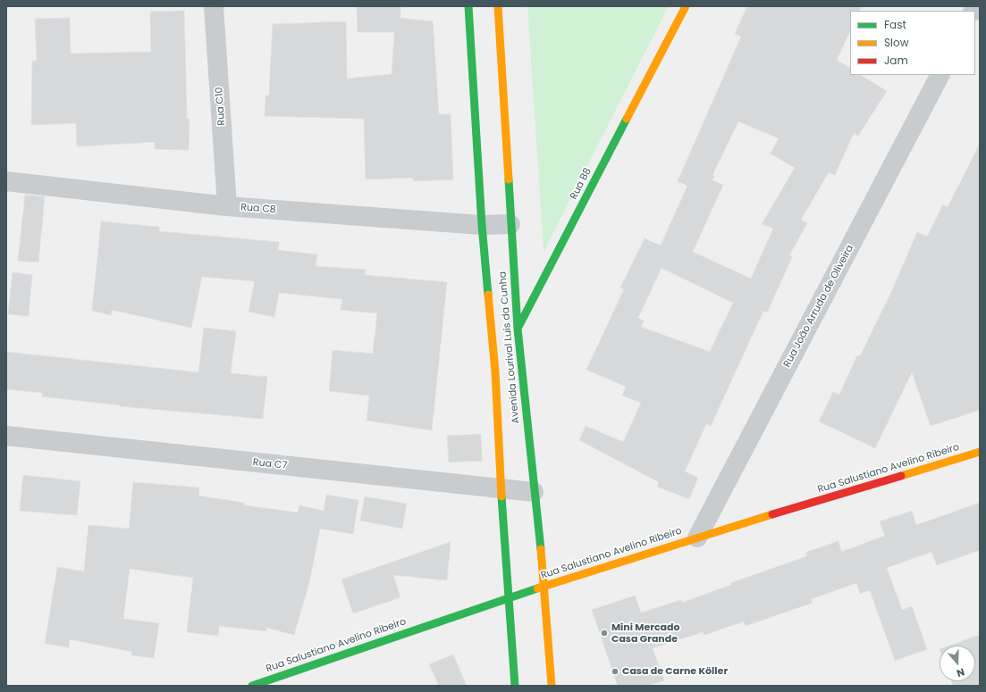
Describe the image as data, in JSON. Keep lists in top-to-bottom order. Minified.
{"streets":{"street":["Rua C10","Rua B8","Rua C8","Rua João Arruda de Oliveira","Avenida Lourival Luís da Cunha","Rua C7","Rua Salustiano Avelino Ribeiro"]},"crossings":[["Rua C10","Rua C8"],["Rua B8","Avenida Lourival Luís da Cunha"],["Rua C8","Avenida Lourival Luís da Cunha"],["Rua João Arruda de Oliveira","Rua Salustiano Avelino Ribeiro"],["Avenida Lourival Luís da Cunha","Rua C7"],["Avenida Lourival Luís da Cunha","Rua Salustiano Avelino Ribeiro"]],"places":["Mini Mercado Casa Grande","Casa de Carne Köller"],"legend":["Fast","Slow","Jam"],"north":"bottom"}
